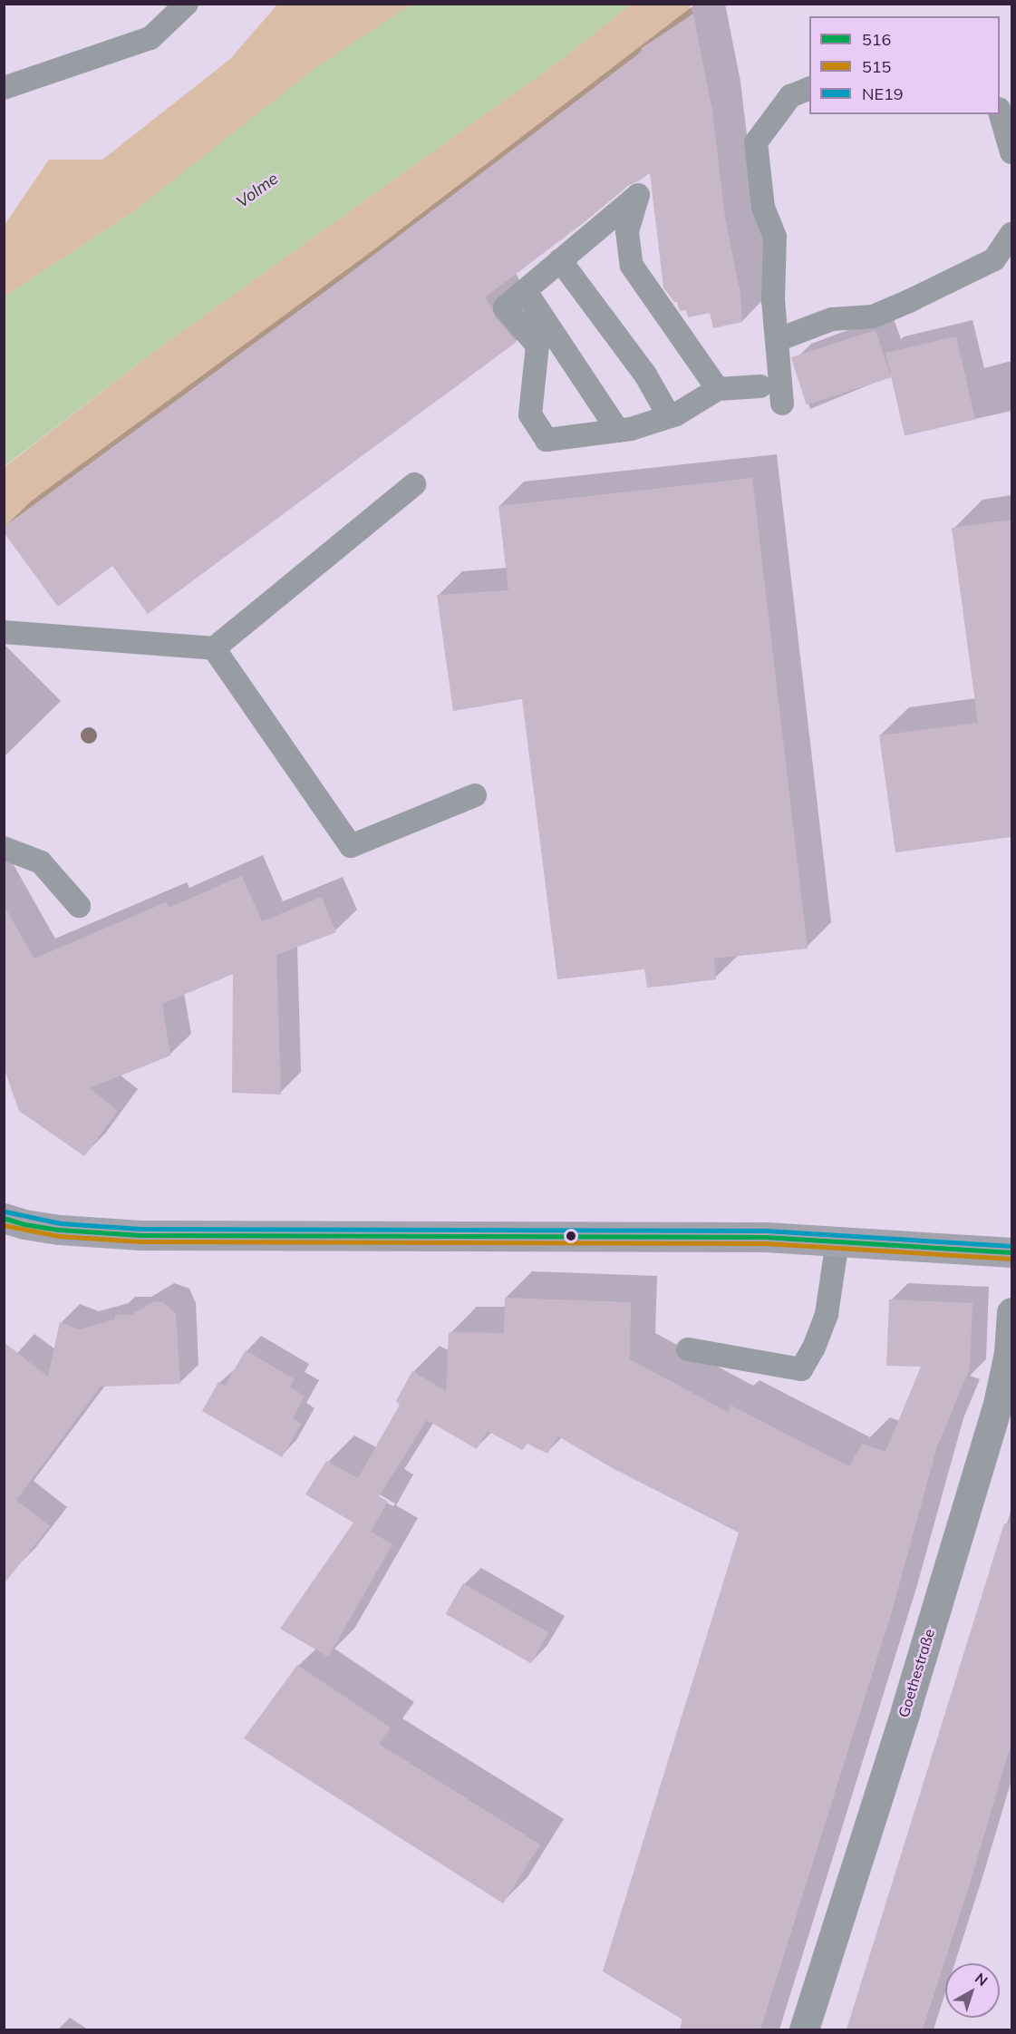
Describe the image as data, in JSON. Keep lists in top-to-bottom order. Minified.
{"streets":{"street":["Goethestraße"]},"water":["Volme"],"lines":["transit line NE19","transit line 516","transit line 515"],"legend":["516","515","NE19"],"north":"top right"}
